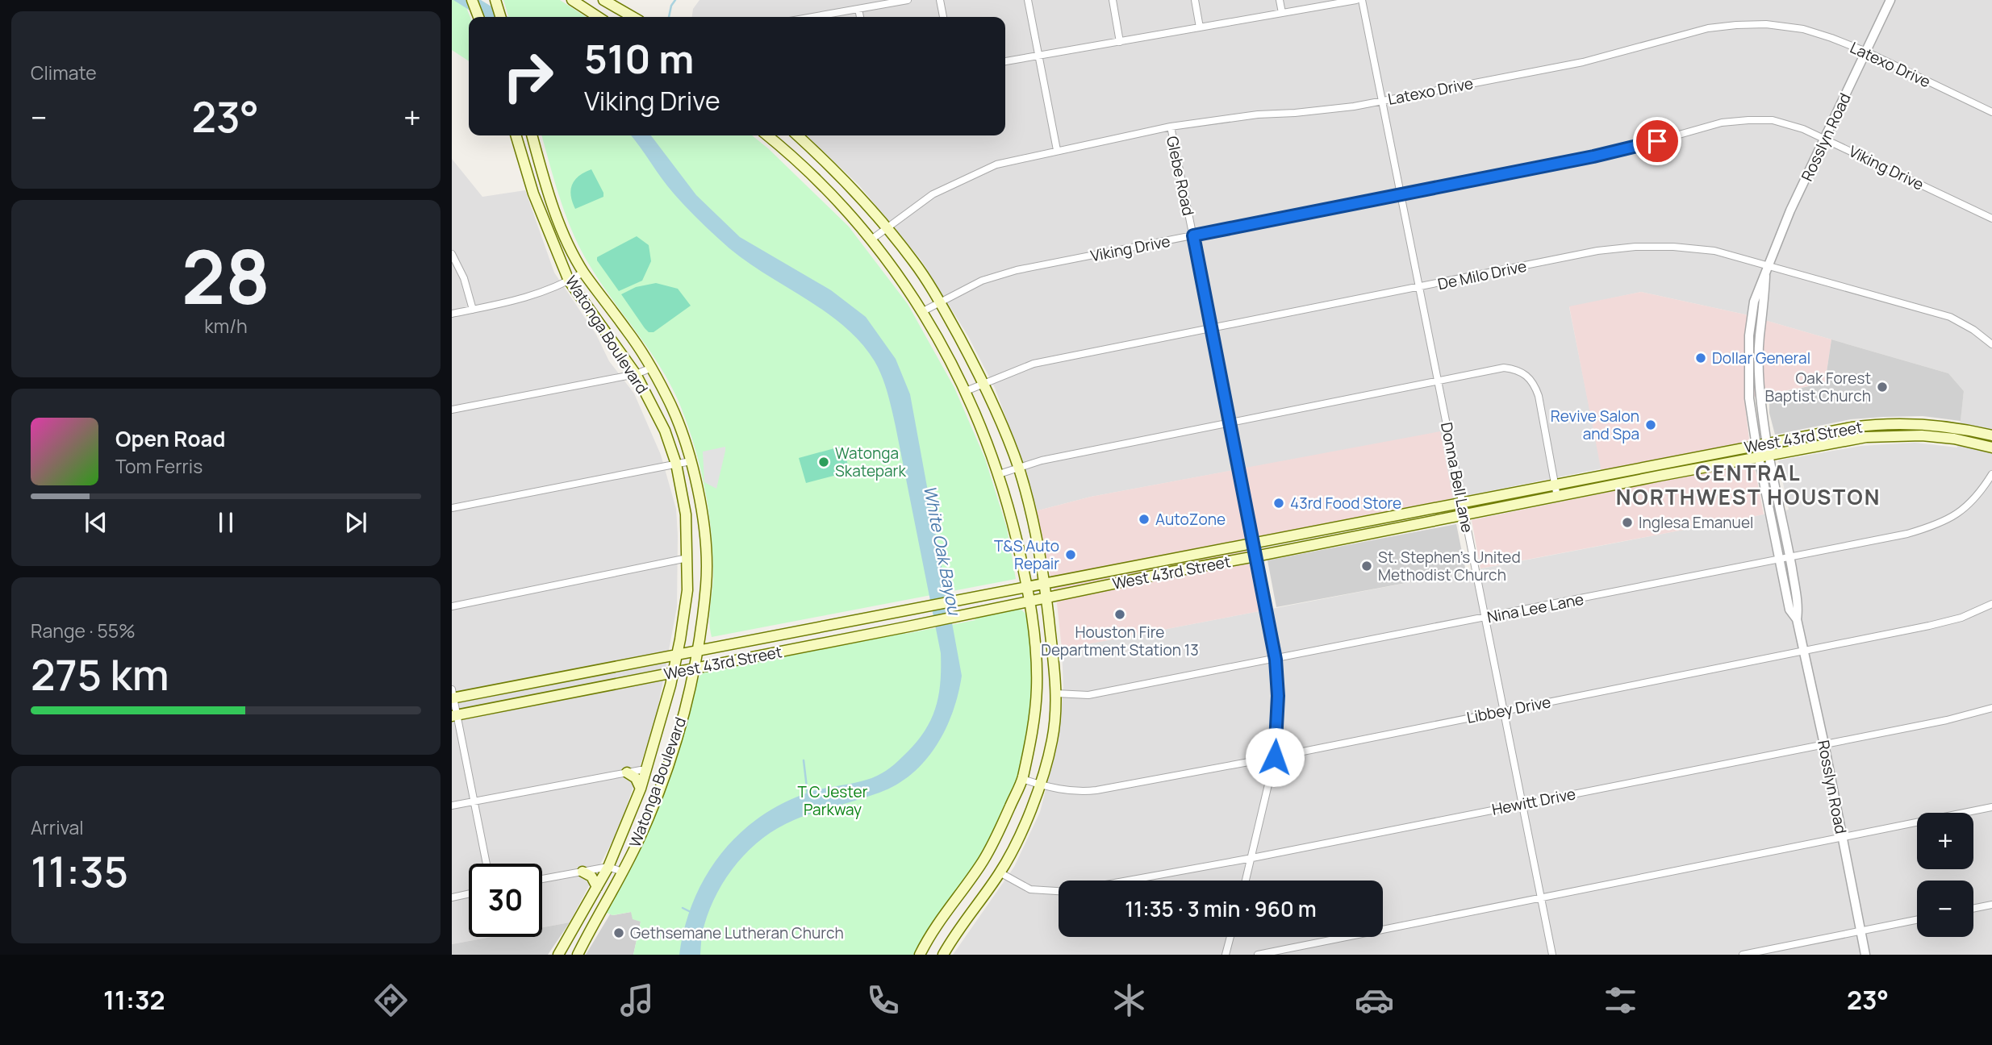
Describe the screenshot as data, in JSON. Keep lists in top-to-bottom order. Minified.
{"streets":{"main road":["Watonga Boulevard","West 43rd Street"],"street":["Latexo Drive","Rosslyn Road","Viking Drive","Glebe Road","De Milo Drive","Donna Bell Lane","Nina Lee Lane","Libbey Drive","Hewitt Drive"]},"crossings":[["Latexo Drive","Rosslyn Road"],["Latexo Drive","Glebe Road"],["Latexo Drive","Donna Bell Lane"],["Rosslyn Road","Viking Drive"],["Rosslyn Road","De Milo Drive"],["Rosslyn Road","West 43rd Street"],["Rosslyn Road","Nina Lee Lane"],["Rosslyn Road","Libbey Drive"],["Rosslyn Road","Hewitt Drive"],["Viking Drive","Glebe Road"],["Viking Drive","Donna Bell Lane"],["Glebe Road","De Milo Drive"],["Glebe Road","West 43rd Street"],["Glebe Road","Nina Lee Lane"],["Glebe Road","Libbey Drive"],["Glebe Road","Hewitt Drive"],["De Milo Drive","Donna Bell Lane"],["Watonga Boulevard","West 43rd Street"],["West 43rd Street","Donna Bell Lane"],["Donna Bell Lane","Nina Lee Lane"],["Donna Bell Lane","Libbey Drive"],["Donna Bell Lane","Hewitt Drive"]],"districts":["CENTRAL NORTHWEST HOUSTON"],"water":["White Oak Bayou"],"parks":["T C Jester Parkway"],"places":["Dollar General","Oak Forest Baptist Church","Revive Salon and Spa","Watonga Skatepark","43rd Food Store","AutoZone","Inglesa Emanuel","T&S Auto Repair","St. Stephen's United Methodist Church","Houston Fire Department Station 13","Gethsemane Lutheran Church"],"page":{"tile":["Climate",["28","km/h"],["Range · 55%","275 km"],["Arrival","11:35"]],"turn":["510 m","Viking Drive"],"heat":["−","23°","+"],"song":["Open Road","Tom Ferris"],"map_buttons":["+","−"],"limit":"30","trip":"11:35 · 3 min · 960 m","tabs":["11:32","23°"]}}
